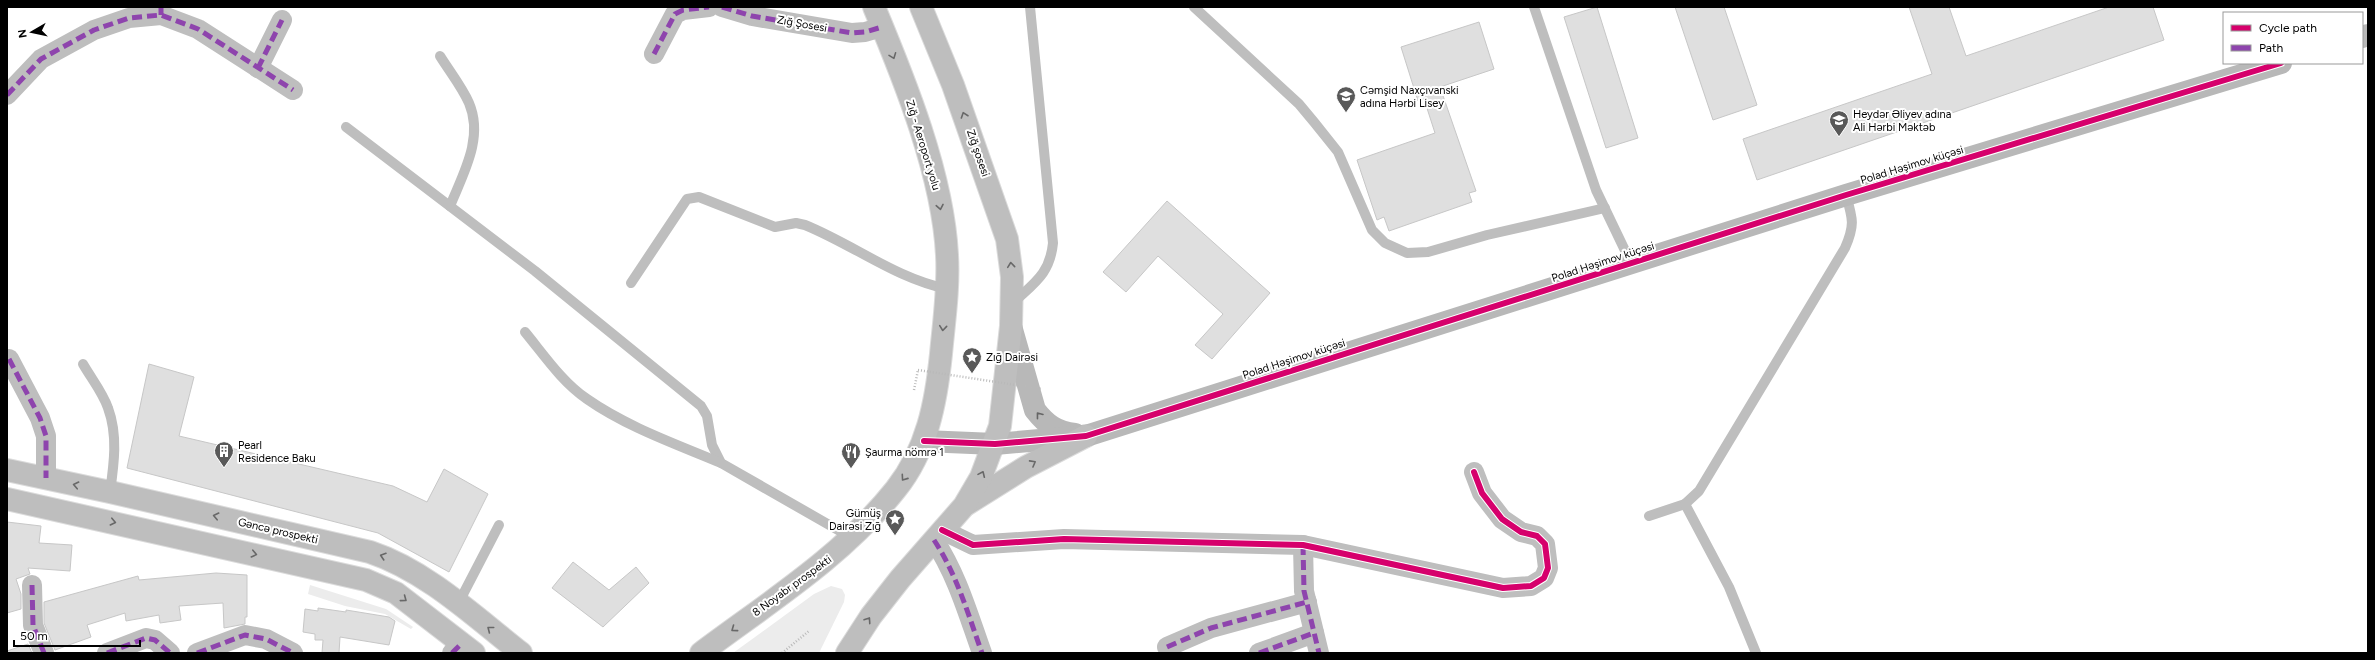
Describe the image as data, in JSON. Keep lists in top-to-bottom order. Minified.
{"streets":{"main road":["Zığ - Aeroport yolu","Zığ şosesi","Gəncə prospekti","8 Noyabr prospekti"],"street":["Zığ Şosesi","Polad Həşimov küçəsi"]},"crossings":[["Zığ Şosesi","Zığ - Aeroport yolu"],["Zığ - Aeroport yolu","8 Noyabr prospekti"],["Polad Həşimov küçəsi","8 Noyabr prospekti"]],"one_way":["Zığ - Aeroport yolu","Zığ şosesi"],"places":{"school or university":["Cəmşid Naxçıvanski adına Hərbi Lisey","Heydər Əliyev adına Ali Hərbi Məktəb"],"place":["Zığ Dairəsi","Gümüş Dairəsi Zığ"],"building":["Pearl Residence Baku"],"restaurant":["Şaurma nömrә 1"]},"legend":["Cycle path","Path"],"scale_bar":"50 m","north":"left"}
